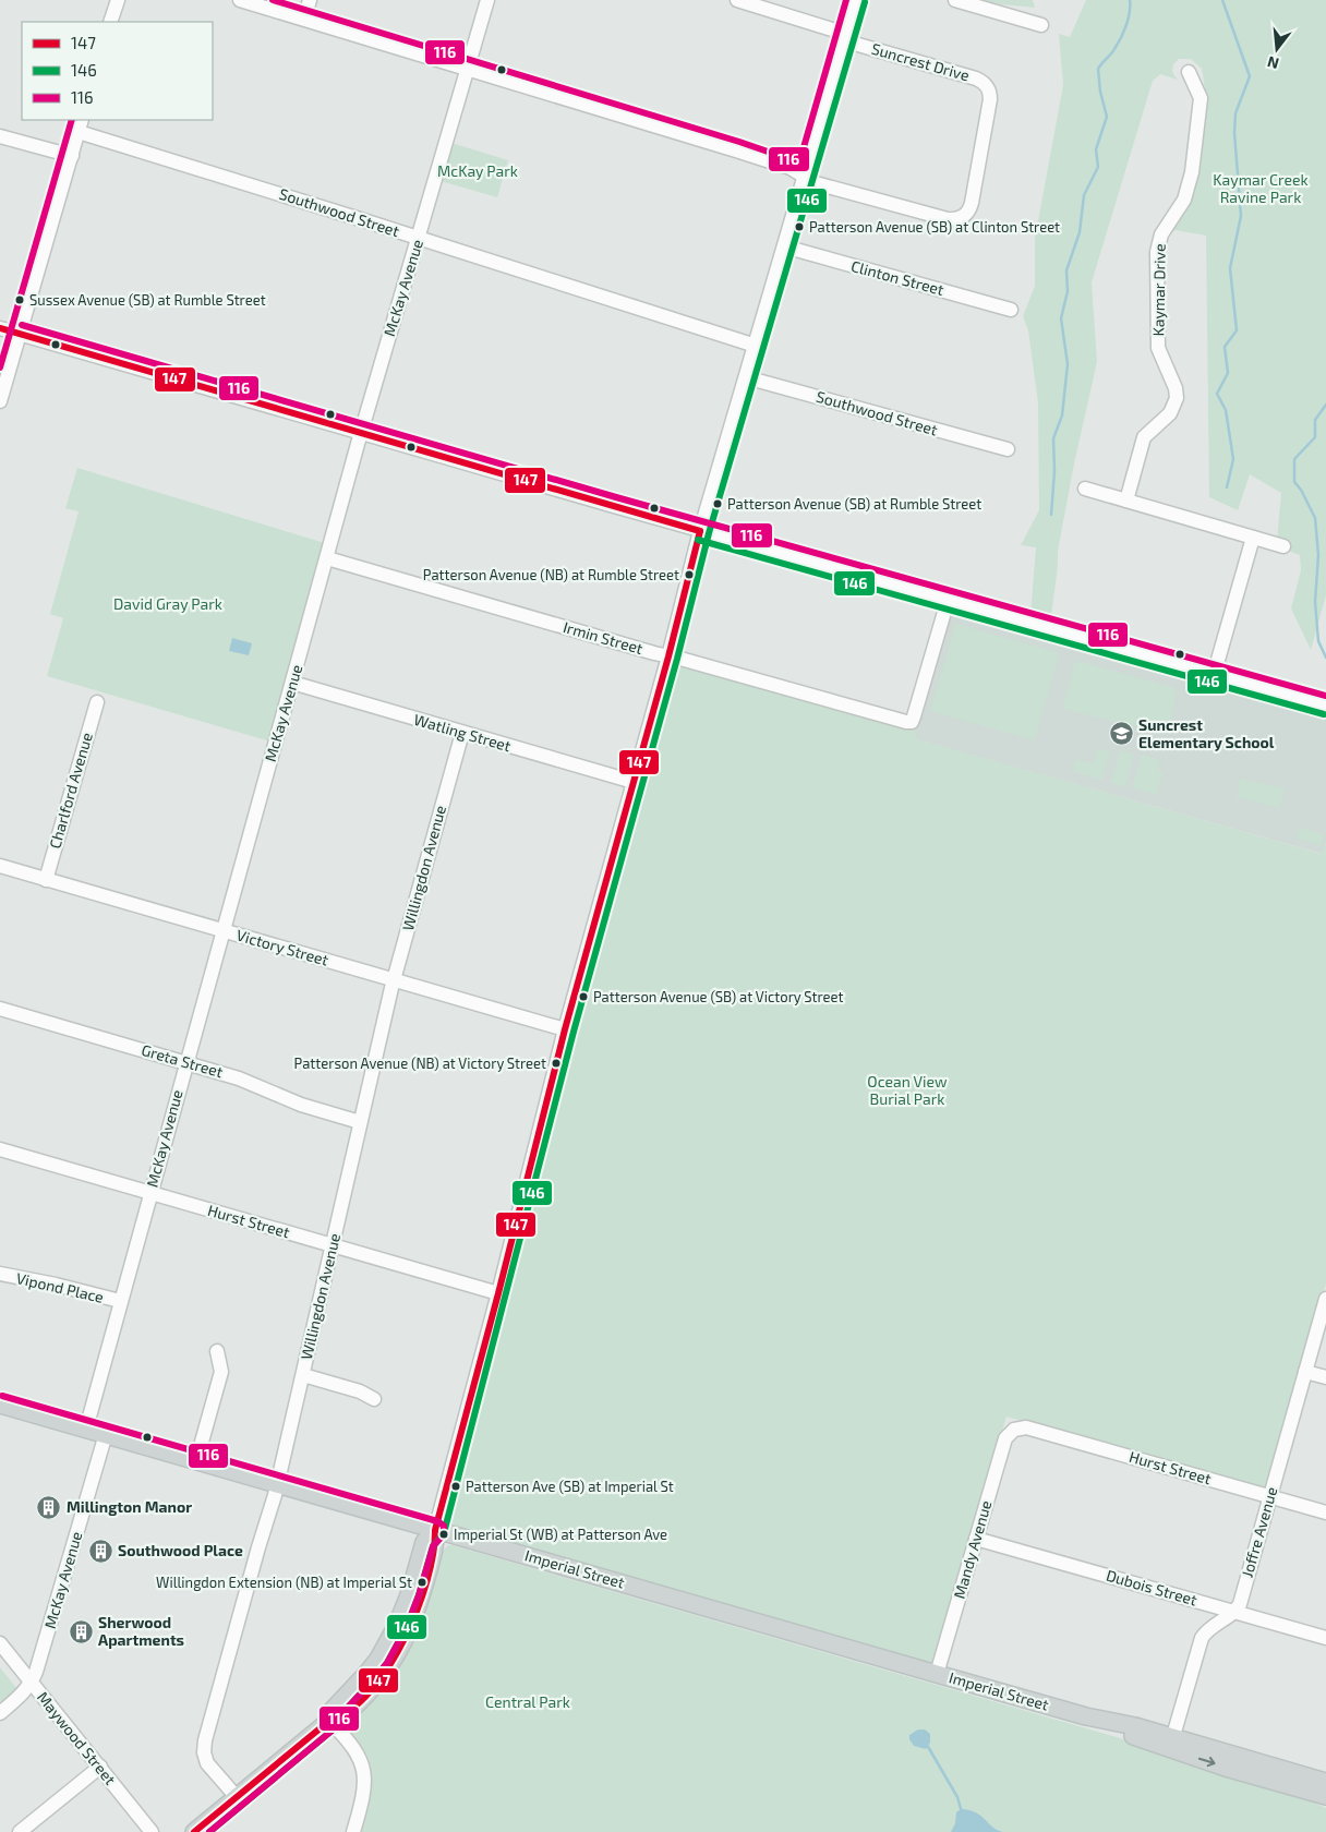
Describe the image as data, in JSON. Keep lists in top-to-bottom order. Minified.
{"streets":{"main road":["Imperial Street"],"street":["Suncrest Drive","Southwood Street","Clinton Street","McKay Avenue","Kaymar Drive","Irmin Street","Watling Street","Charlford Avenue","Willingdon Avenue","Victory Street","Greta Street","Hurst Street","Vipond Place","Joffre Avenue","Mandy Avenue","Dubois Street","Maywood Street"]},"crossings":[["Southwood Street","McKay Avenue"],["McKay Avenue","Irmin Street"],["McKay Avenue","Watling Street"],["McKay Avenue","Victory Street"],["McKay Avenue","Greta Street"],["McKay Avenue","Hurst Street"],["McKay Avenue","Vipond Place"],["McKay Avenue","Imperial Street"],["McKay Avenue","Maywood Street"],["Watling Street","Willingdon Avenue"],["Charlford Avenue","Victory Street"],["Willingdon Avenue","Victory Street"],["Willingdon Avenue","Greta Street"],["Willingdon Avenue","Hurst Street"],["Willingdon Avenue","Imperial Street"],["Hurst Street","Joffre Avenue"],["Hurst Street","Mandy Avenue"],["Joffre Avenue","Dubois Street"],["Mandy Avenue","Imperial Street"],["Mandy Avenue","Dubois Street"]],"parks":["McKay Park","Kaymar Creek Ravine Park","David Gray Park","Ocean View Burial Park","Central Park"],"places":{"other":["Patterson Avenue (SB) at Clinton Street","Sussex Avenue (SB) at Rumble Street","Patterson Avenue (SB) at Rumble Street","Patterson Avenue (NB) at Rumble Street","Patterson Avenue (SB) at Victory Street","Patterson Avenue (NB) at Victory Street","Patterson Ave (SB) at Imperial St","Imperial St (WB) at Patterson Ave","Willingdon Extension (NB) at Imperial St"],"school or university":["Suncrest Elementary School"],"building":["Millington Manor","Southwood Place","Sherwood Apartments"]},"lines":["transit line 116","transit line 146","transit line 147"],"legend":["147","146","116"],"north":"bottom"}
